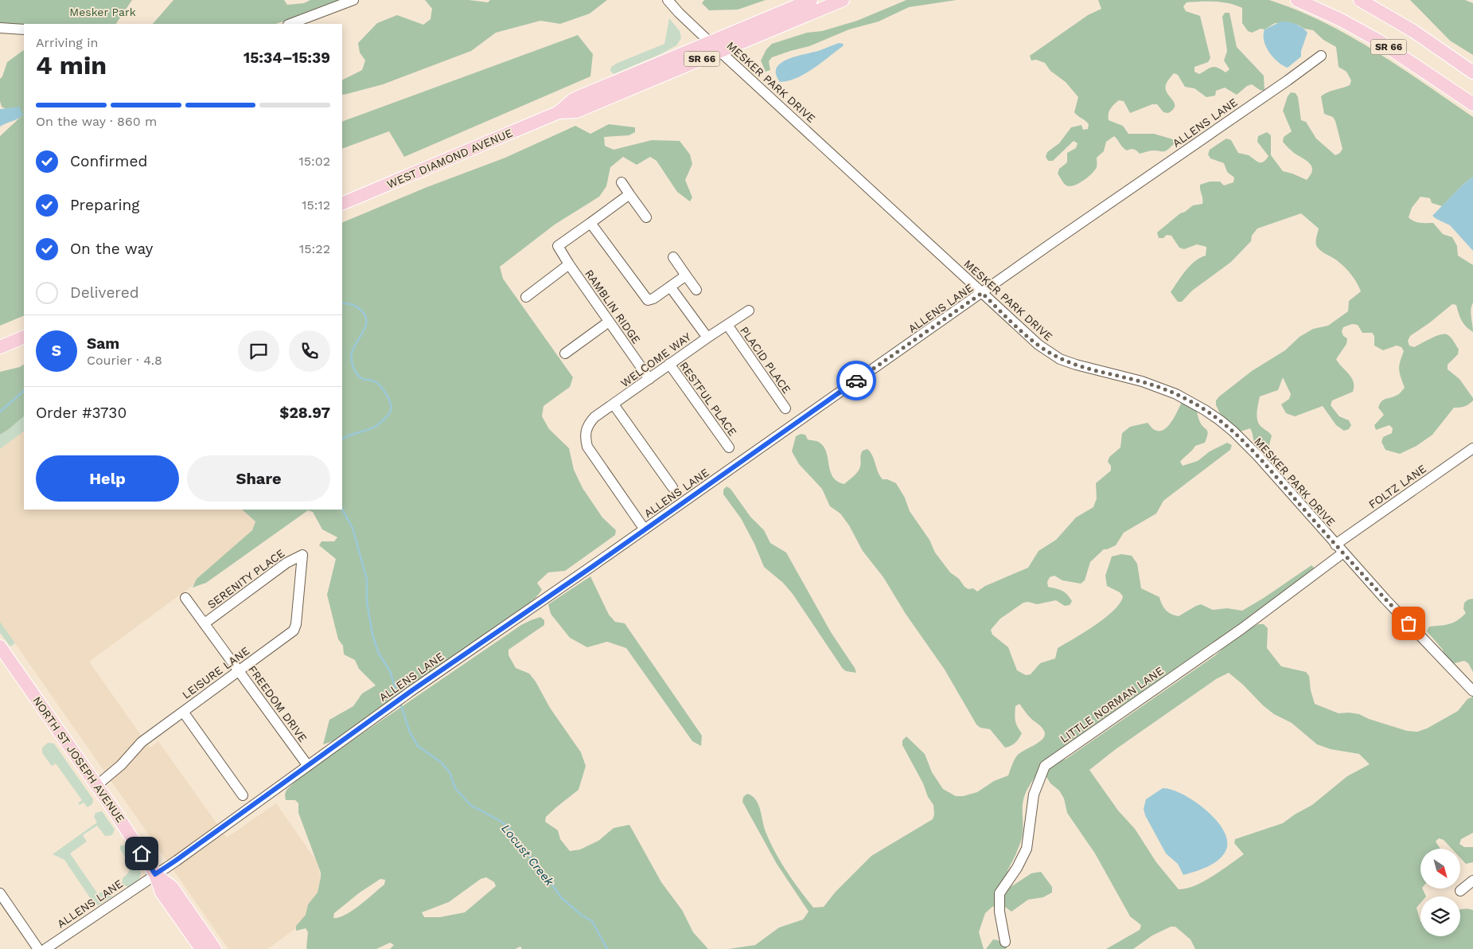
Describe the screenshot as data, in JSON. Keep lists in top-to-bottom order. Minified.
{"streets":{"main road":["SR 66","WEST DIAMOND AVENUE","NORTH ST JOSEPH AVENUE"],"street":["MESKER PARK DRIVE","ALLENS LANE","RAMBLIN RIDGE","WELCOME WAY","PLACID PLACE","RESTFUL PLACE","FOLTZ LANE","SERENITY PLACE","LEISURE LANE","FREEDOM DRIVE","LITTLE NORMAN LANE"]},"crossings":[["MESKER PARK DRIVE","ALLENS LANE"],["MESKER PARK DRIVE","WEST DIAMOND AVENUE"],["MESKER PARK DRIVE","FOLTZ LANE"],["MESKER PARK DRIVE","LITTLE NORMAN LANE"],["ALLENS LANE","WELCOME WAY"],["ALLENS LANE","FREEDOM DRIVE"],["ALLENS LANE","NORTH ST JOSEPH AVENUE"],["RAMBLIN RIDGE","WELCOME WAY"],["WELCOME WAY","PLACID PLACE"],["WELCOME WAY","RESTFUL PLACE"],["SERENITY PLACE","LEISURE LANE"],["SERENITY PLACE","FREEDOM DRIVE"],["LEISURE LANE","FREEDOM DRIVE"],["LEISURE LANE","NORTH ST JOSEPH AVENUE"]],"water":["Locust Creek"],"parks":["Mesker Park"],"north":"bottom right","page":{"heading":["4 min","Arriving in","15:34–15:39"],"panel":["Sam","Courier · 4.8","Order #3730","$28.97"],"bar":"On the way · 860 m","list":[["Confirmed","15:02"],["Preparing","15:12"],["On the way","15:22"],"Delivered"],"round":"S","buttons":["Help","Share"]}}
